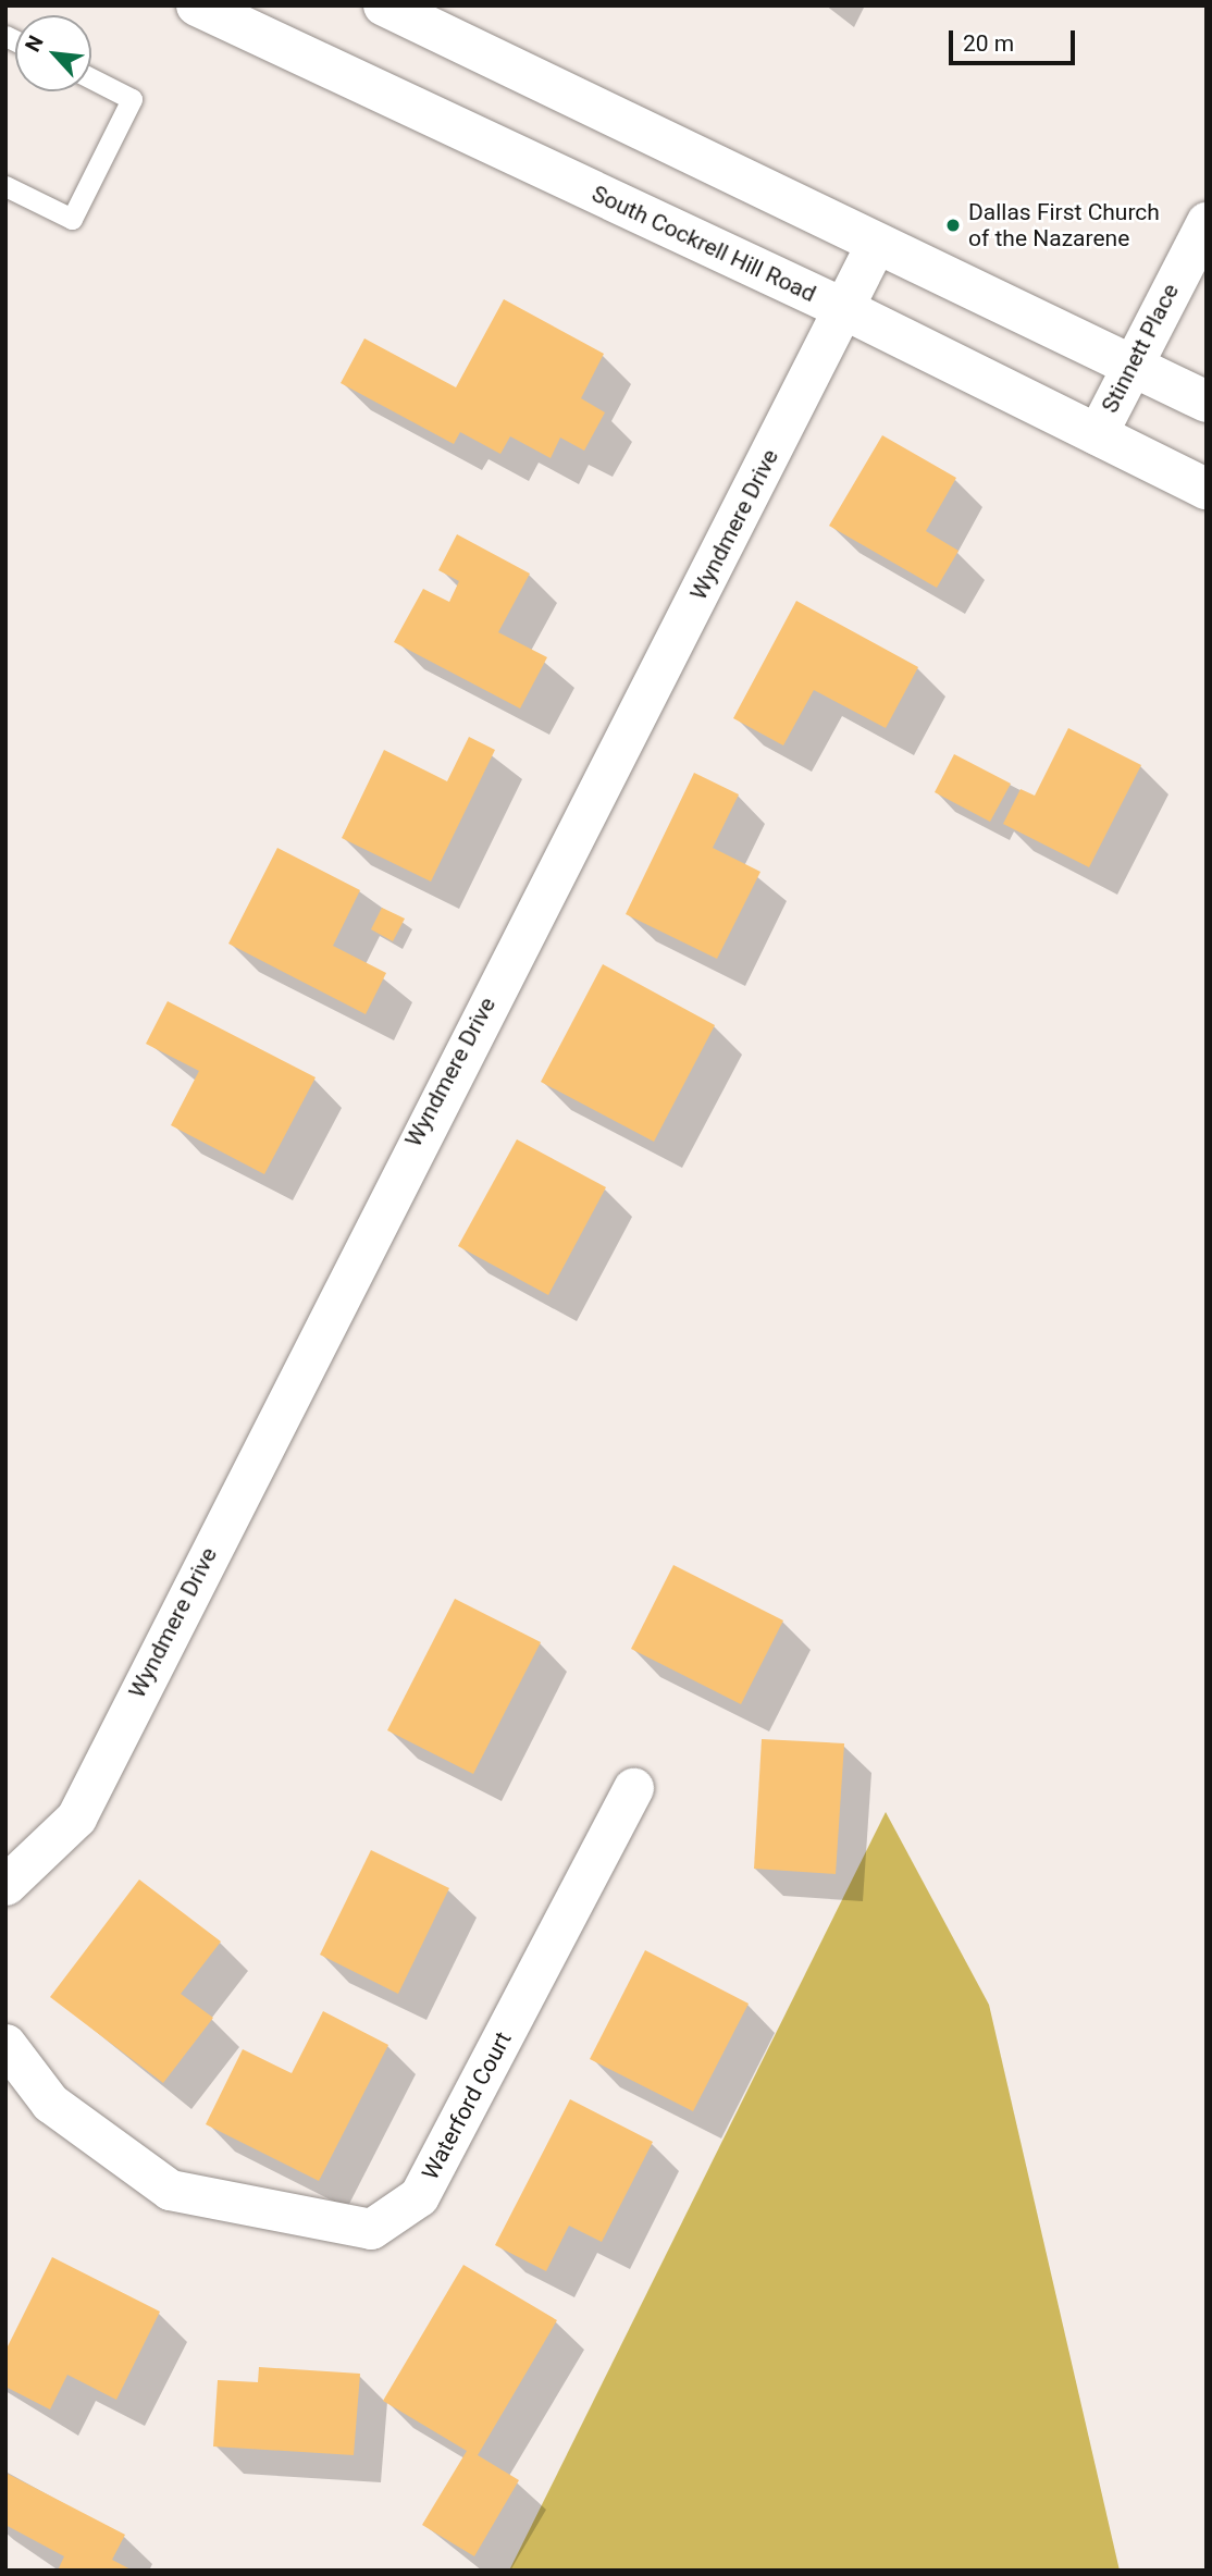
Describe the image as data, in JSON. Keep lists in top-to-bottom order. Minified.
{"streets":{"main road":["South Cockrell Hill Road"],"street":["Stinnett Place","Wyndmere Drive","Waterford Court"]},"crossings":[["South Cockrell Hill Road","Stinnett Place"],["South Cockrell Hill Road","Wyndmere Drive"]],"places":["Dallas First Church of the Nazarene"],"scale_bar":"20 m","north":"top left"}
